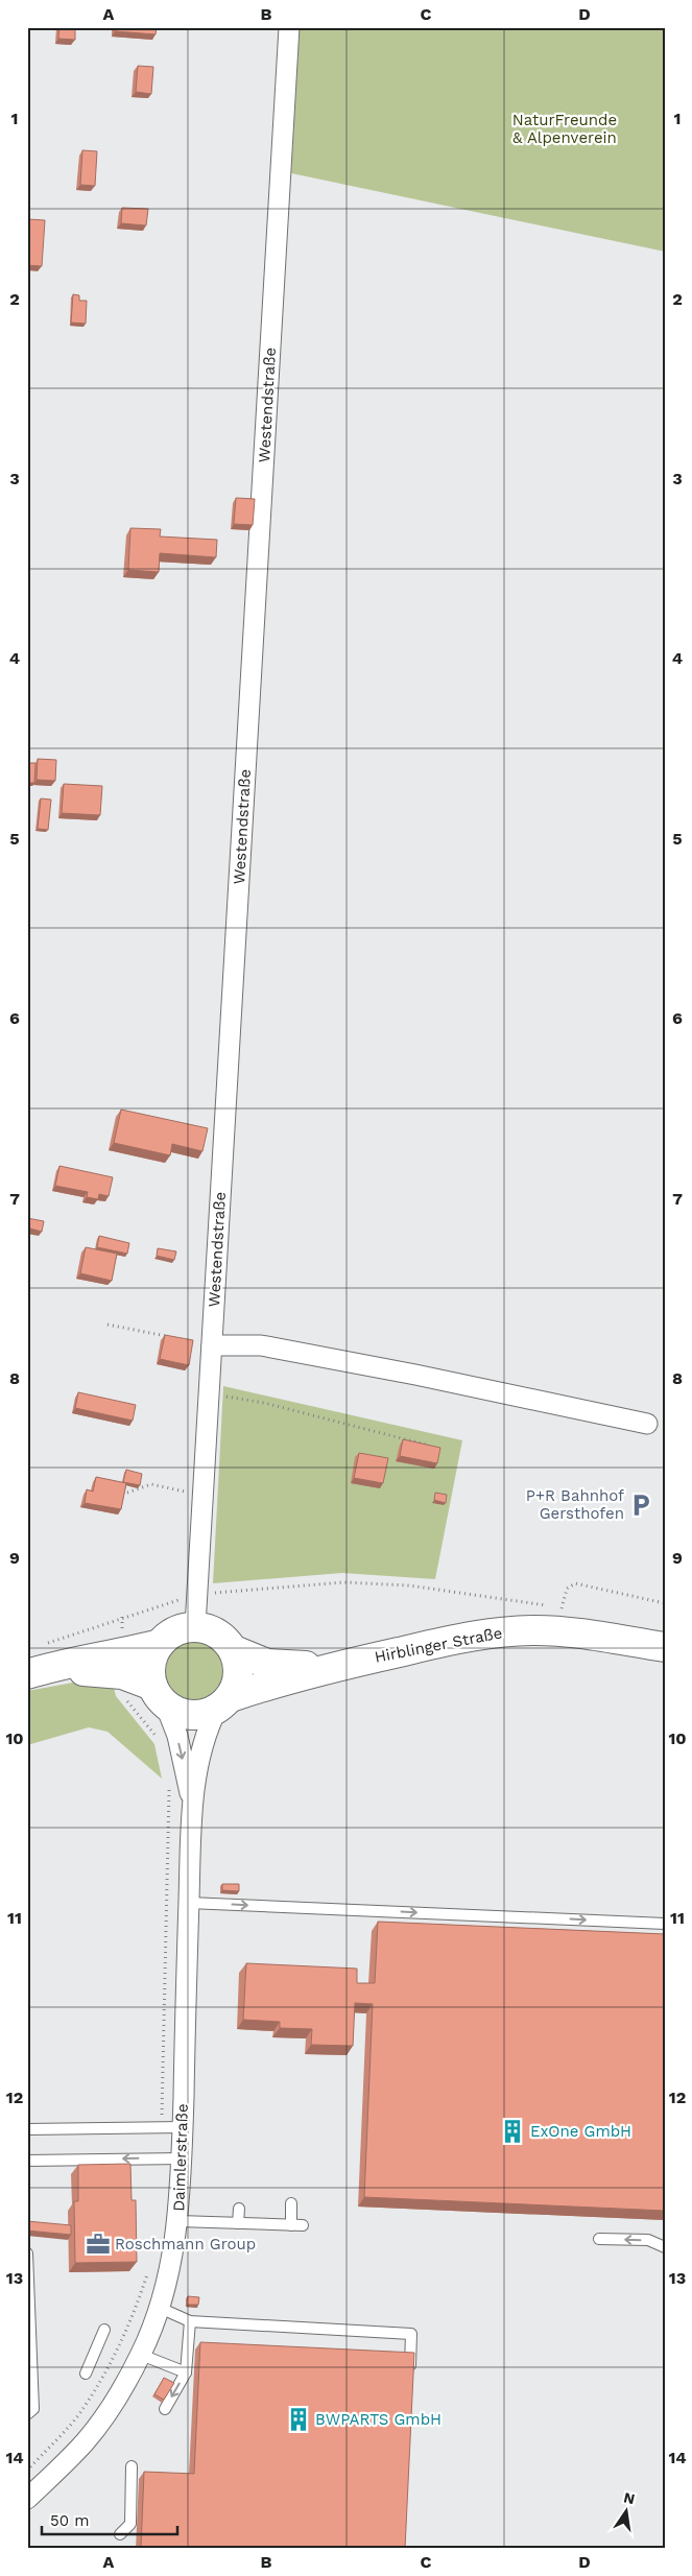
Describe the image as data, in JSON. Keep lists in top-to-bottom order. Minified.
{"streets":{"main road":["Hirblinger Straße"],"street":["Westendstraße","Daimlerstraße"]},"crossings":[["Westendstraße","Hirblinger Straße"],["Westendstraße","Daimlerstraße"],["Hirblinger Straße","Daimlerstraße"]],"parks":["NaturFreunde & Alpenverein"],"places":{"parking":["P+R Bahnhof Gersthofen"],"building":["ExOne GmbH","BWPARTS GmbH"],"office":["Roschmann Group"]},"scale_bar":"50 m","north":"top","grid":{"columns":["A","B","C","D"],"rows":["1","2","3","4","5","6","7","8","9","10","11","12","13","14"]}}
